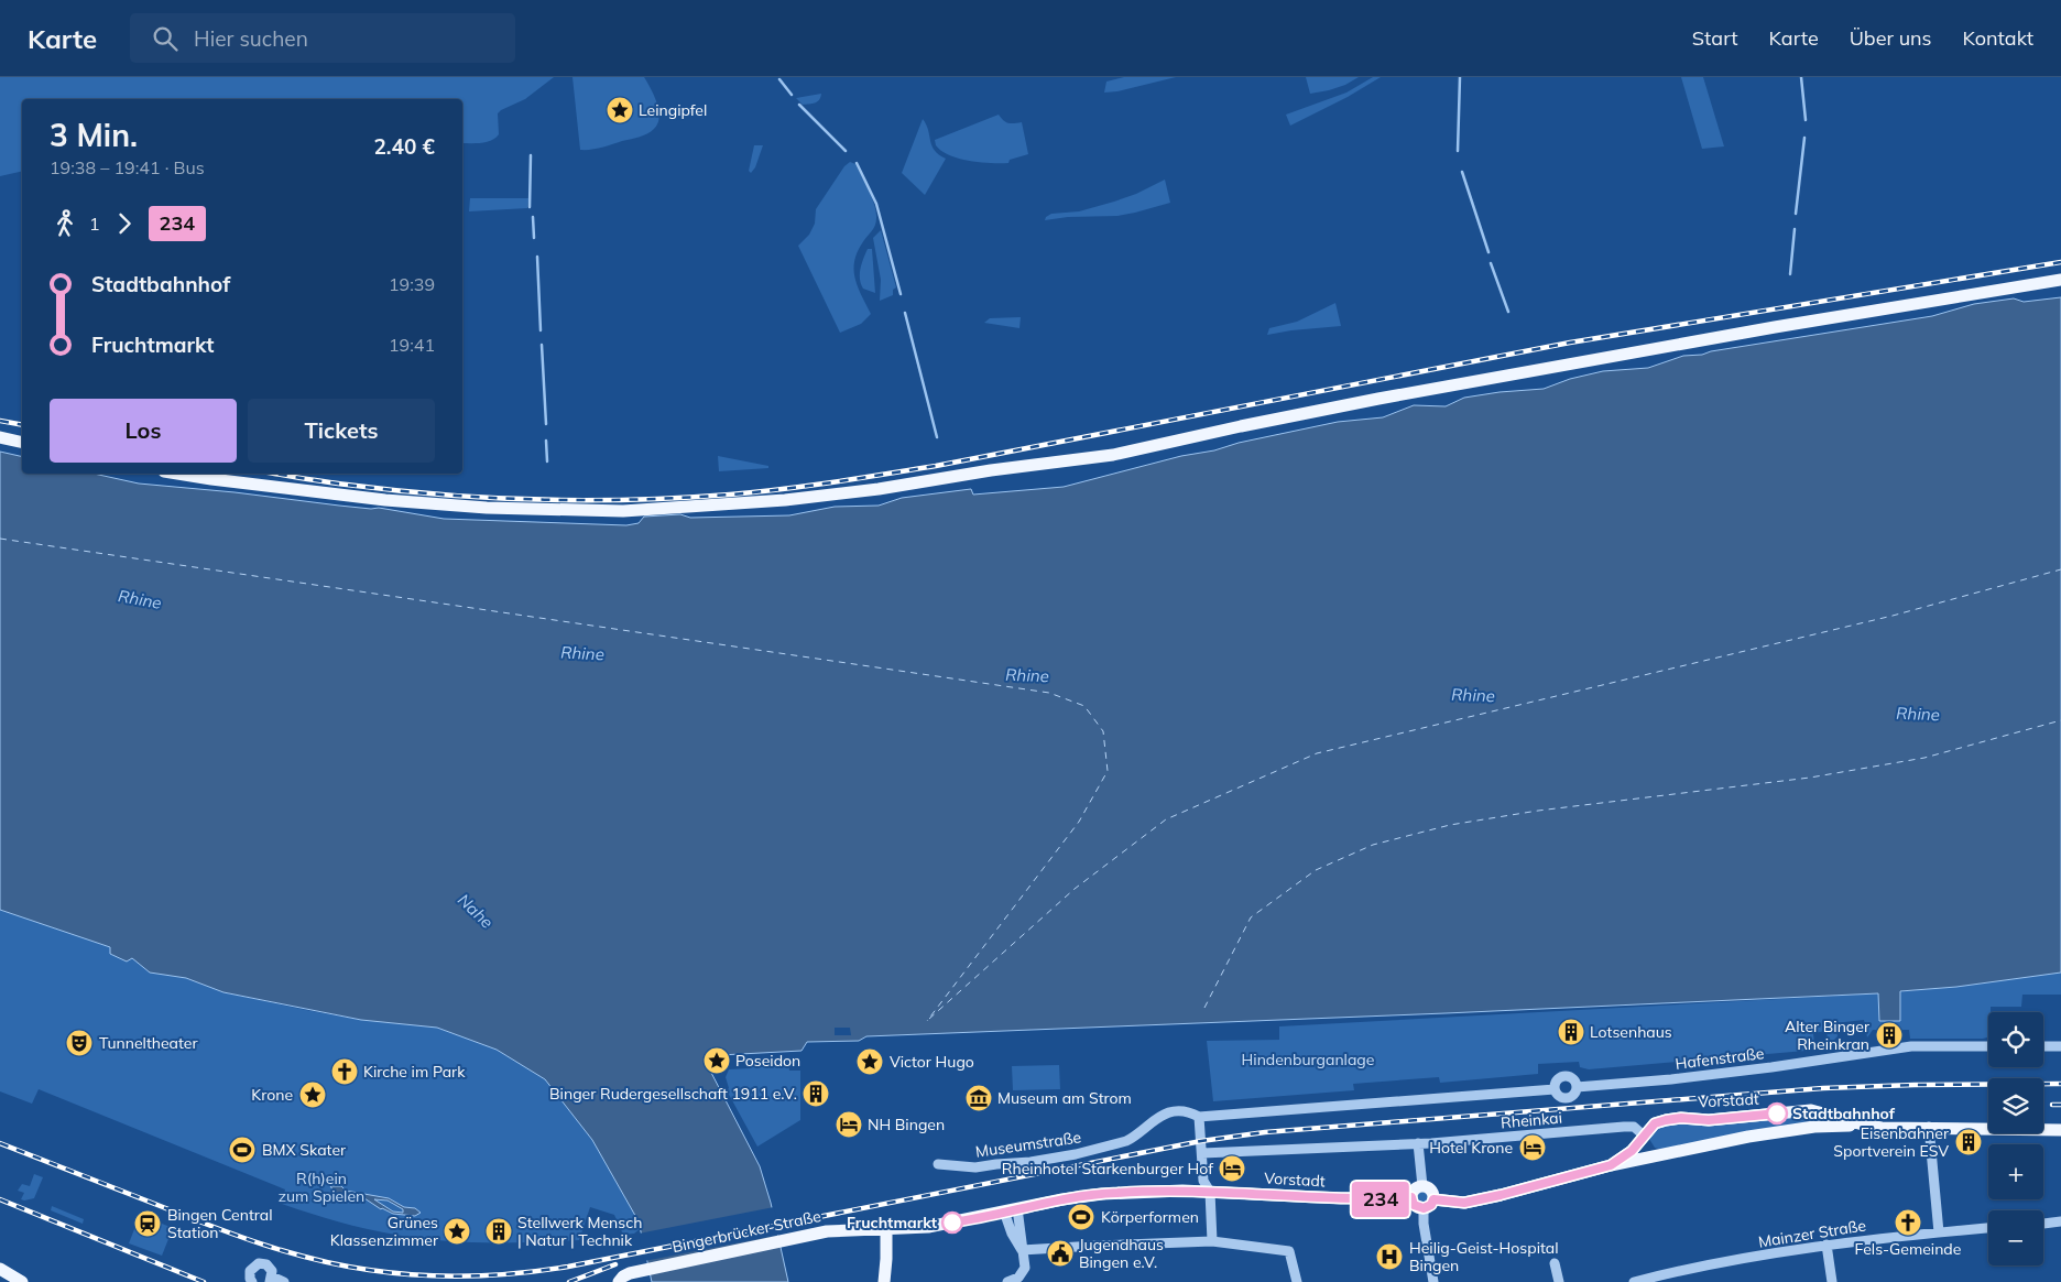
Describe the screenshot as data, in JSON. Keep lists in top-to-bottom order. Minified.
{"streets":{"main road":["Vorstadt","Bingerbrücker Straße"],"street":["Hafenstraße","Rheinkai","Museumstraße","Mainzer Straße"]},"crossings":[["Vorstadt","Rheinkai"]],"water":["Rhine","Nahe"],"parks":["Hindenburganlage","R(h)ein zum Spielen"],"places":{"place":["Leingipfel","Poseidon","Victor Hugo","Krone","Grünes Klassenzimmer"],"building":["Lotsenhaus","Alter Binger Rheinkran","Binger Rudergesellschaft 1911 e.V.","Eisenbahner Sportverein ESV","Stellwerk Mensch | Natur | Technik"],"theatre":["Tunneltheater"],"church":["Kirche im Park","Fels-Gemeinde"],"museum":["Museum am Strom"],"other":["Stadtbahnhof","Fruchtmarkt"],"hotel":["NH Bingen","Hotel Krone","Rheinhotel Starkenburger Hof"],"sports":["BMX Skater","Körperformen"],"station":["Bingen Central Station"],"public building":["Jugendhaus Bingen e.V."],"hospital":["Heilig-Geist-Hospital Bingen"]},"lines":["bus line 234"],"page":{"header":"Karte","search":"Hier suchen","nav":["Start","Karte","Über uns","Kontakt"],"on_map":"234","heading":["3 Min.","19:38 – 19:41 · Bus","2.40 €"],"legs":["1","234"],"list":[{"name":"Stadtbahnhof","value":"19:39"},{"name":"Fruchtmarkt","value":"19:41"}],"buttons":["Los","Tickets"],"map_buttons":["+","−"]}}
